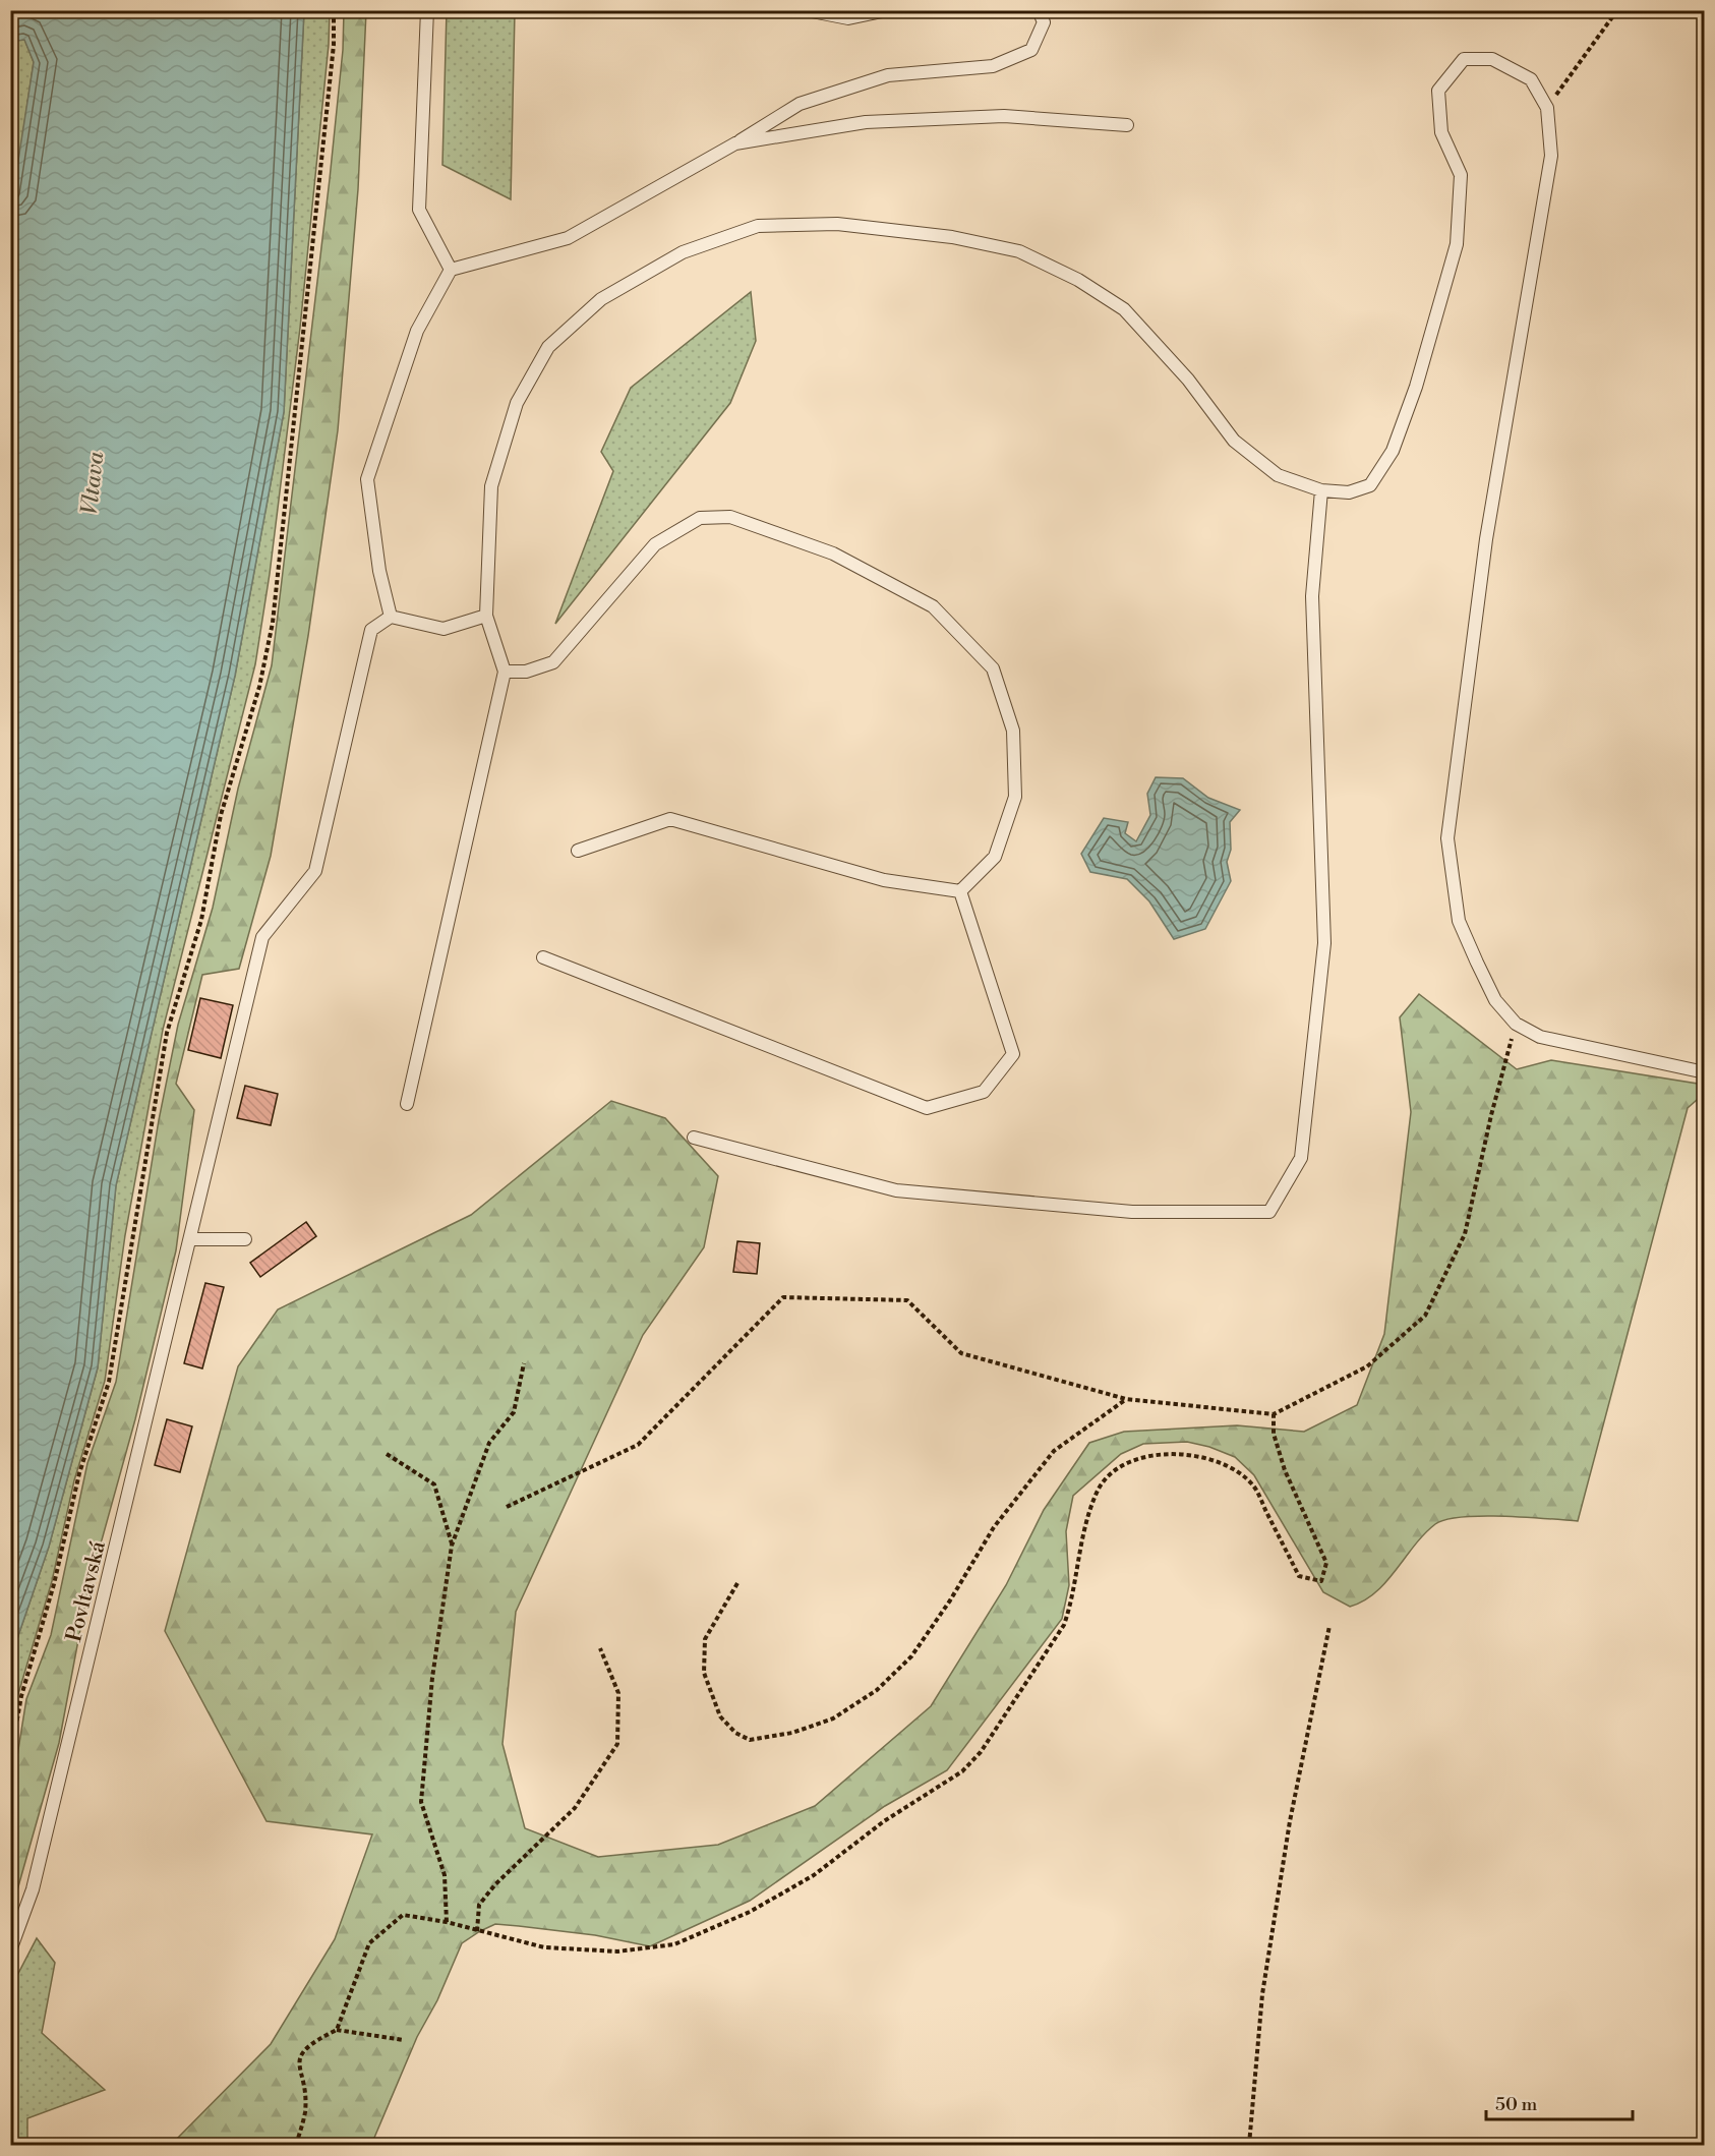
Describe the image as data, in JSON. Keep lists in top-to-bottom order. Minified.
{"streets":{"lane":["Povltavská"]},"water":["Vltava"],"scale_bar":"50 m"}
